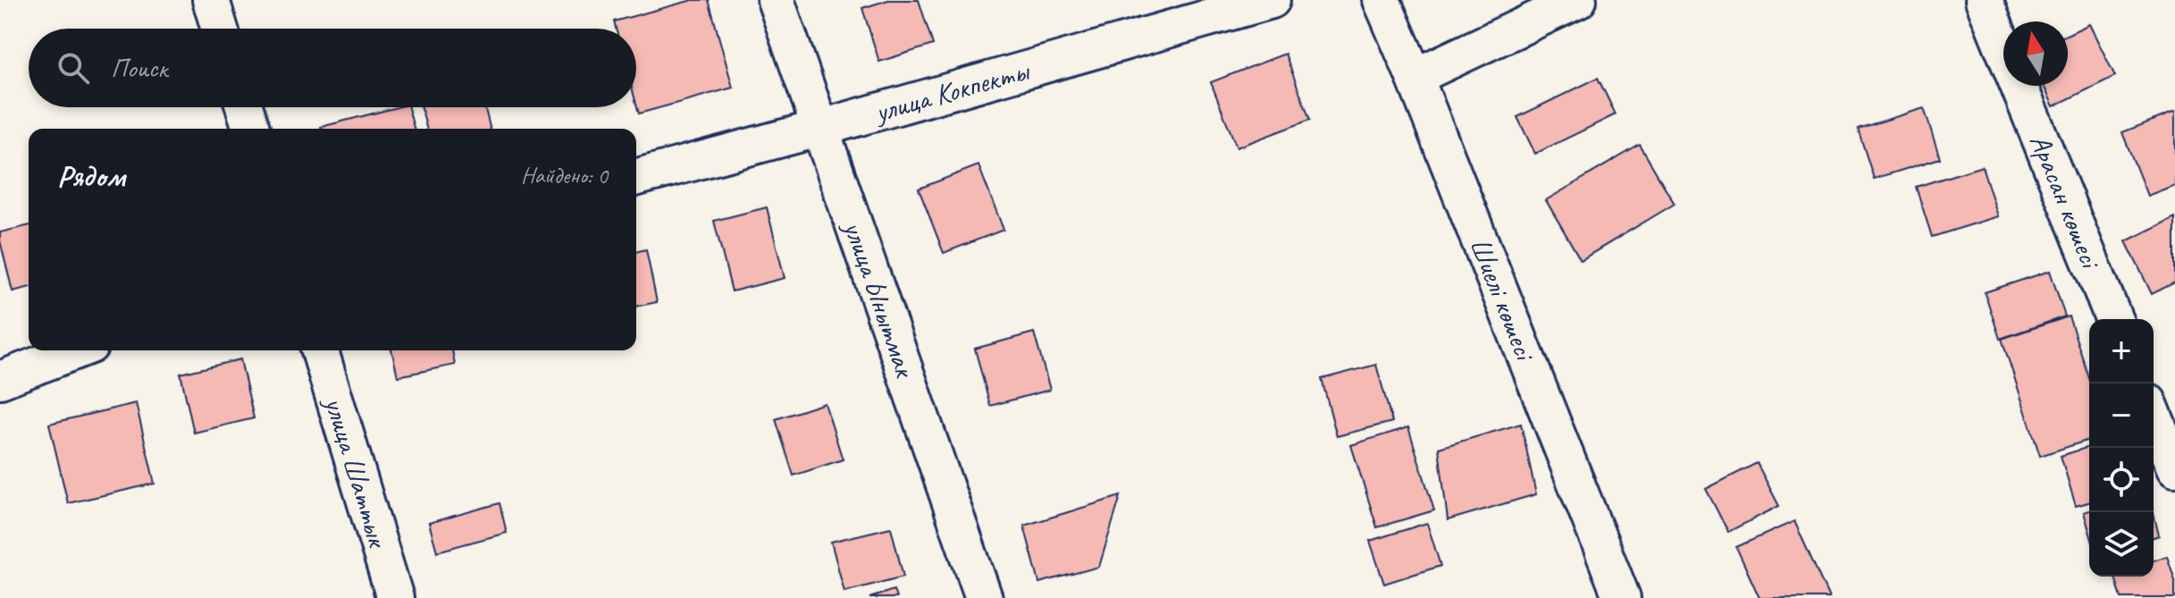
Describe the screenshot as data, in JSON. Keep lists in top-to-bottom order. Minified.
{"streets":{"street":["улица Кокпекты","Арасан көшесі","улица Ынытмак","Шиелі көшесі","улица Шаттык"]},"crossings":[["улица Кокпекты","улица Ынытмак"]],"north":"top","page":{"search":"Поиск","heading":["Рядом","Найдено: 0"],"map_buttons":["+","−"]}}
